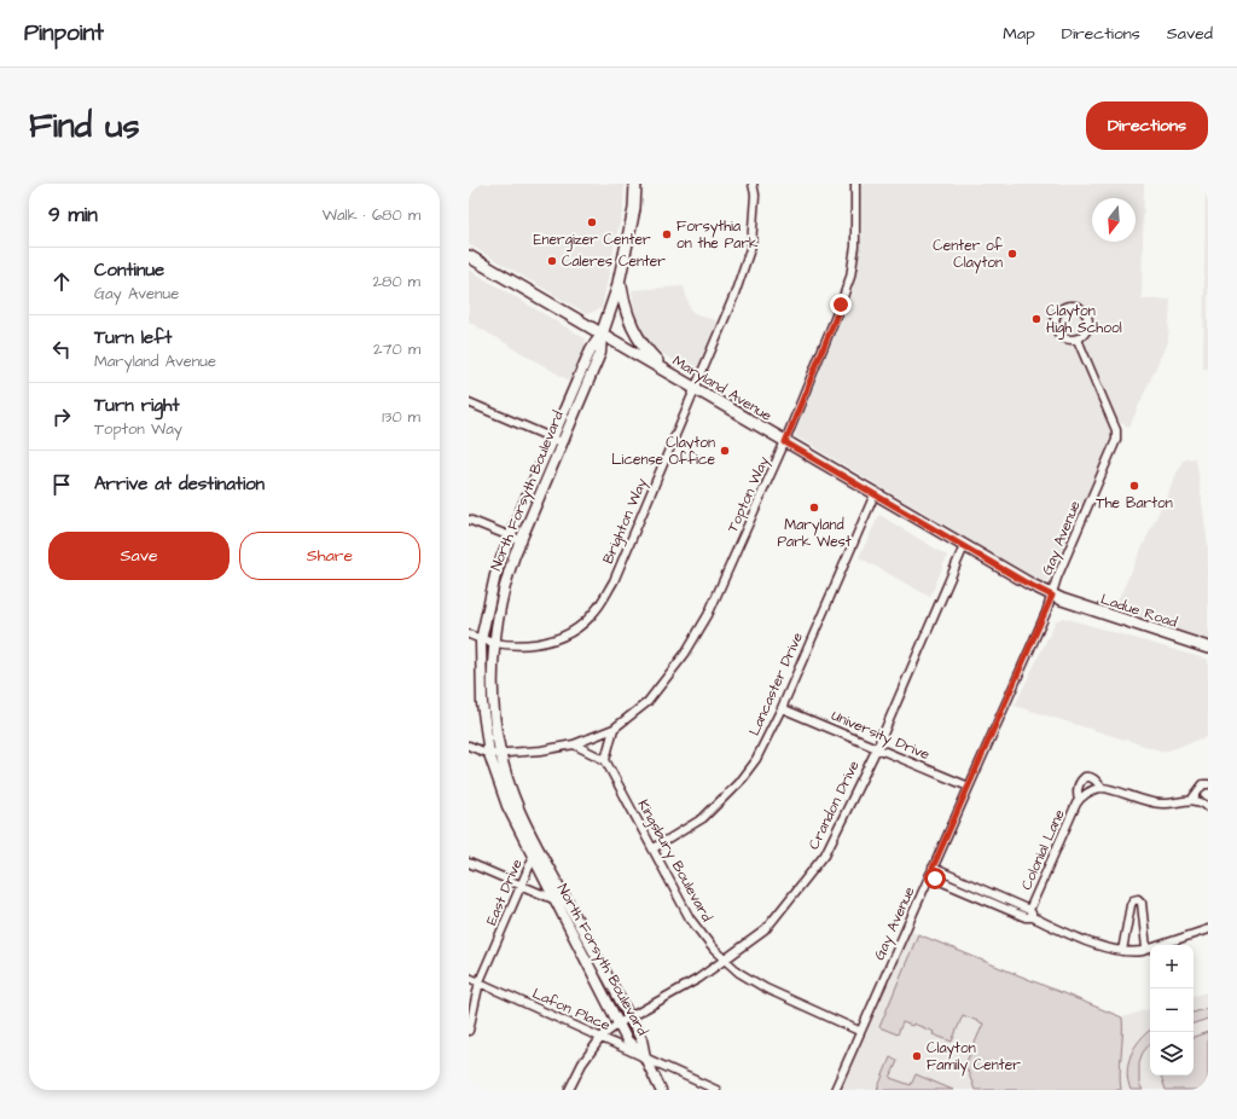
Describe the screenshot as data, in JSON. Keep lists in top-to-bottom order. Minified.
{"streets":{"main road":["Maryland Avenue","Ladue Road"],"street":["North Forsyth Boulevard","Topton Way","Brighton Way","Gay Avenue","Lancaster Drive","University Drive","Crandon Drive","Colonial Lane","Kingsbury Boulevard","East Drive","Lafon Place"]},"crossings":[["Maryland Avenue","North Forsyth Boulevard"],["Maryland Avenue","Topton Way"],["Maryland Avenue","Brighton Way"],["Maryland Avenue","Gay Avenue"],["Maryland Avenue","Ladue Road"],["Maryland Avenue","Lancaster Drive"],["Maryland Avenue","Crandon Drive"],["North Forsyth Boulevard","Brighton Way"],["North Forsyth Boulevard","Crandon Drive"],["North Forsyth Boulevard","East Drive"],["North Forsyth Boulevard","Lafon Place"],["Gay Avenue","Ladue Road"],["Gay Avenue","University Drive"],["Gay Avenue","Colonial Lane"],["Gay Avenue","Kingsbury Boulevard"],["Lancaster Drive","University Drive"],["Lancaster Drive","Kingsbury Boulevard"],["University Drive","Crandon Drive"],["Crandon Drive","Kingsbury Boulevard"],["Crandon Drive","Lafon Place"],["East Drive","Lafon Place"]],"places":["Energizer Center","Forsythia on the Park","Center of Clayton","Caleres Center","Clayton High School","Clayton License Office","The Barton","Maryland Park West","Clayton Family Center"],"north":"bottom","page":{"header":"Pinpoint","nav":["Map","Directions","Saved"],"buttons":["Directions",["Save","Share"]],"title":"Find us","heading":["9 min","Walk · 680 m"],"list":[["Continue","Gay Avenue","280 m"],["Turn left","Maryland Avenue","270 m"],["Turn right","Topton Way","130 m"],"Arrive at destination"],"map_buttons":["+","−"]}}
